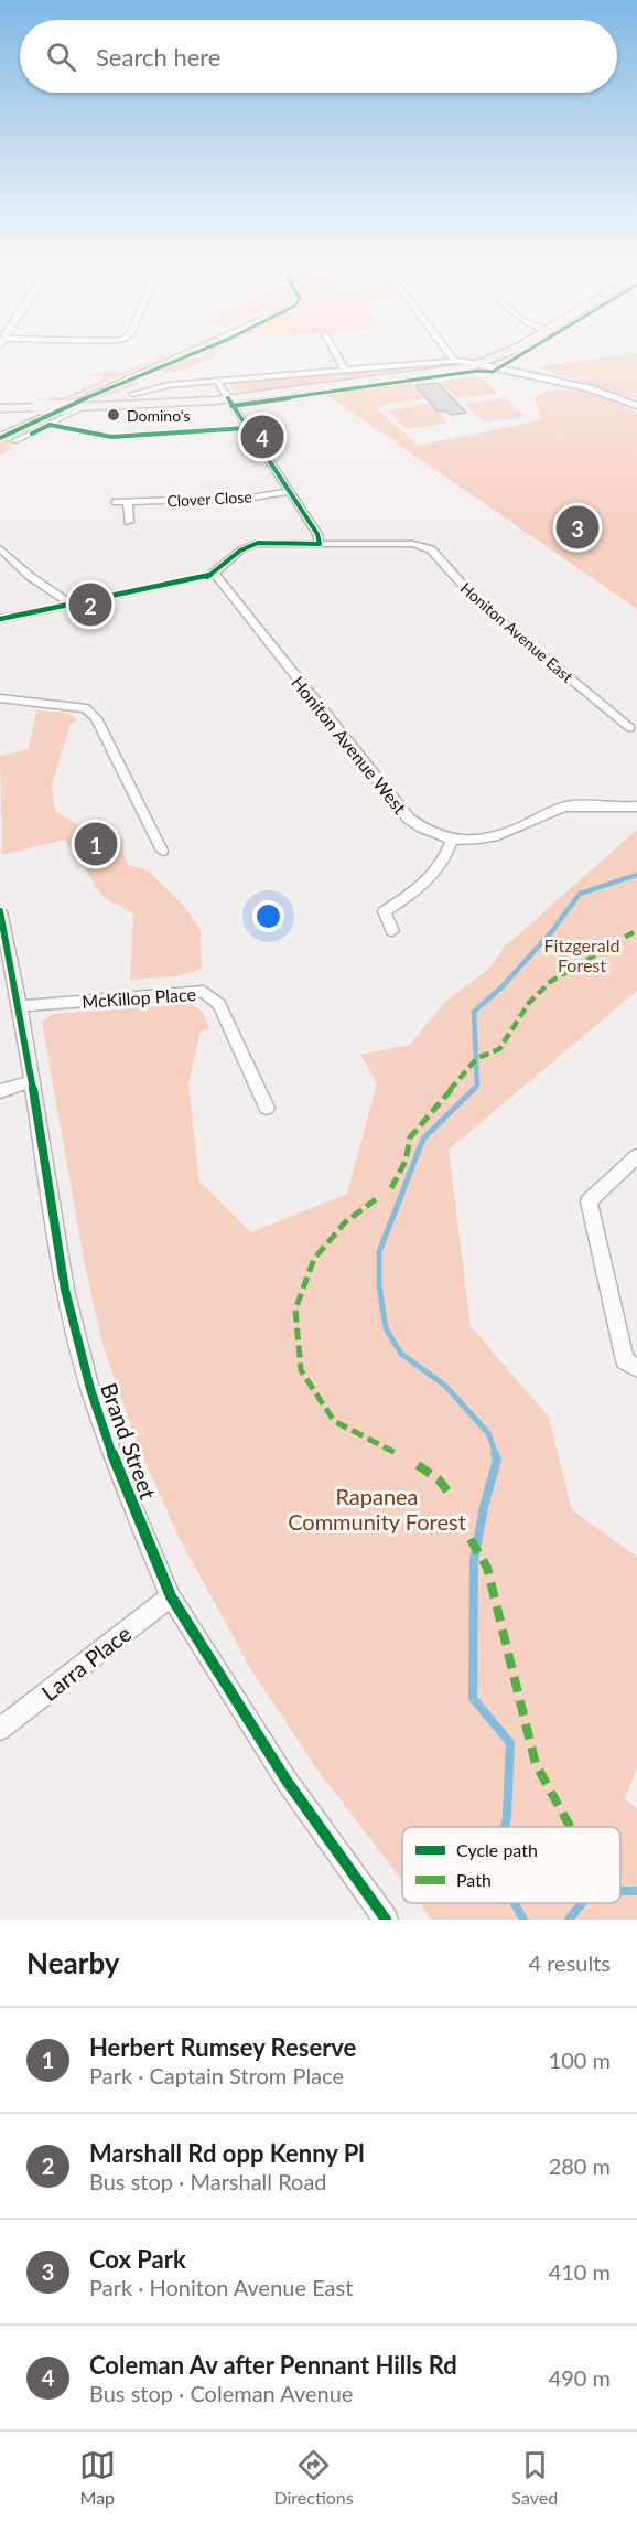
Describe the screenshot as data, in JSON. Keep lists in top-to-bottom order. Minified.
{"streets":{"street":["Clover Close","Honiton Avenue East","Honiton Avenue West","McKillop Place","Brand Street","Larra Place"]},"crossings":[["Honiton Avenue East","Honiton Avenue West"],["McKillop Place","Brand Street"],["Brand Street","Larra Place"]],"parks":["Fitzgerald Forest","Rapanea Community Forest"],"places":["Domino's"],"legend":["Cycle path","Path"],"page":{"search":"Search here","pins":["4","3","2","1"],"heading":["Nearby","4 results"],"list":[{"mark":"1","name":"Herbert Rumsey Reserve","note":"Park · Captain Strom Place","value":"100 m"},{"mark":"2","name":"Marshall Rd opp Kenny Pl","note":"Bus stop · Marshall Road","value":"280 m"},{"mark":"3","name":"Cox Park","note":"Park · Honiton Avenue East","value":"410 m"},{"mark":"4","name":"Coleman Av after Pennant Hills Rd","note":"Bus stop · Coleman Avenue","value":"490 m"}],"nav":["Map","Directions","Saved"]}}
